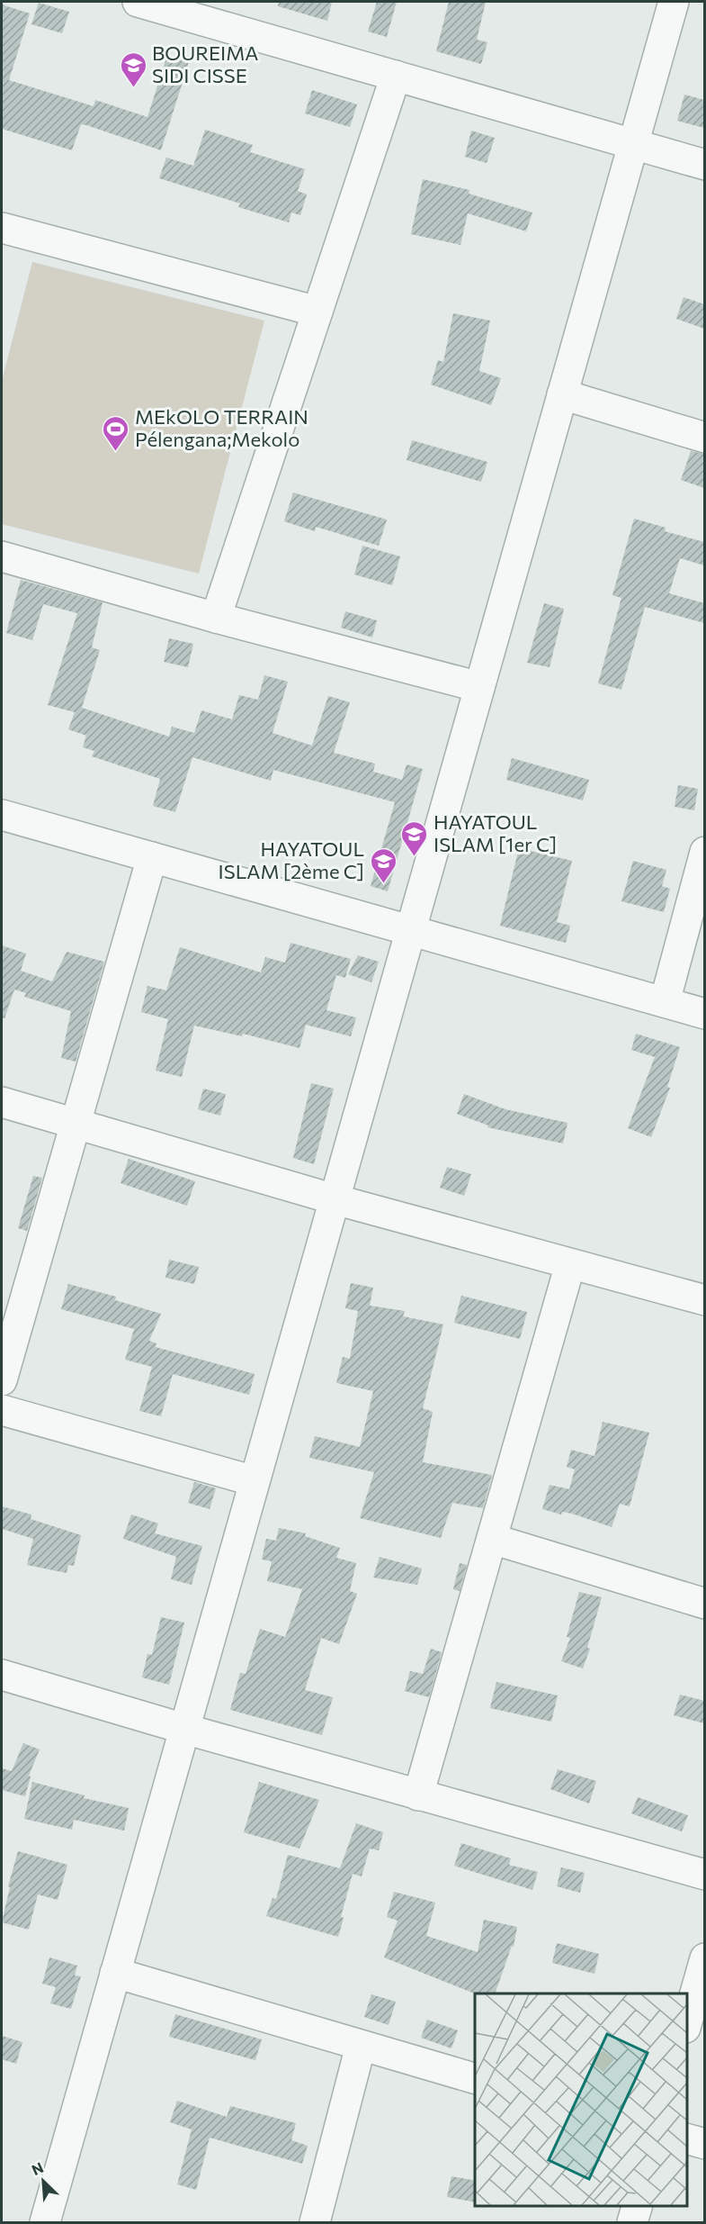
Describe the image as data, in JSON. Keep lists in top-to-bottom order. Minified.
{"places":{"school or university":["BOUREIMA SIDI CISSE","HAYATOUL ISLAM [1er C]","HAYATOUL ISLAM [2ème C]"],"sports":["MEkOLO TERRAIN Pélengana;Mekolo"]},"north":"top left"}
